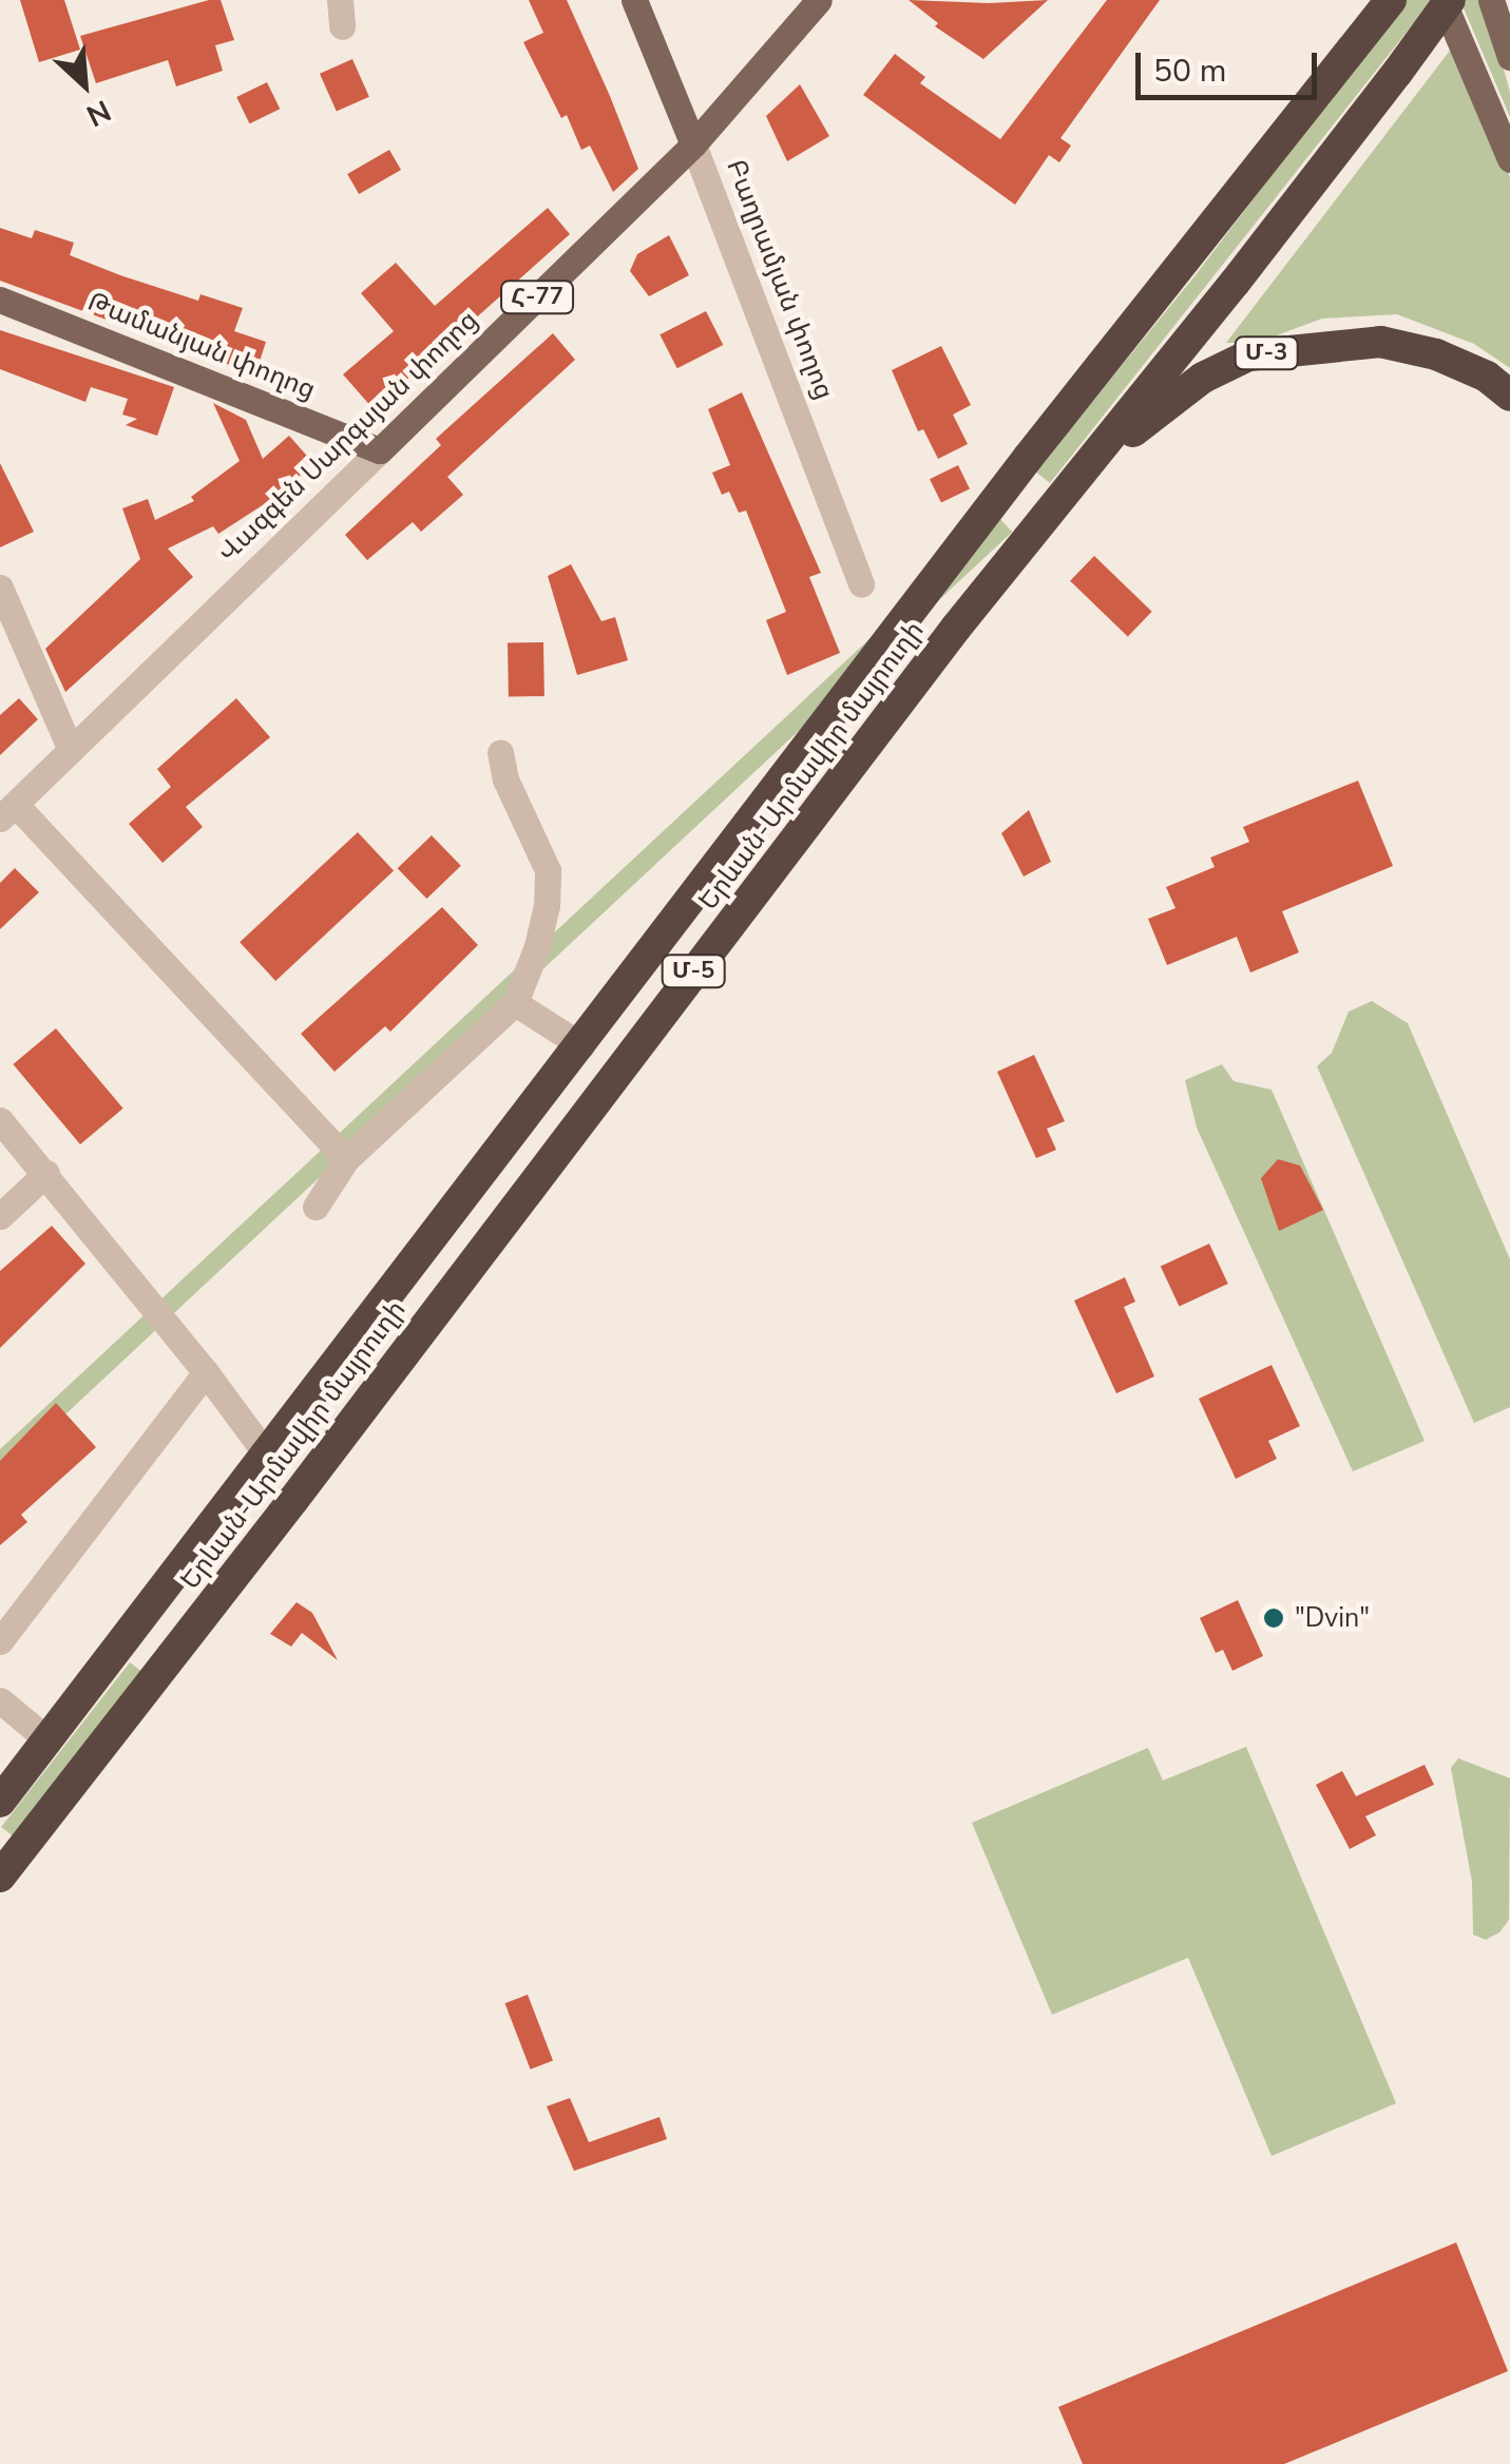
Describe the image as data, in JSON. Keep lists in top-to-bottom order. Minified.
{"streets":{"highway":["Մ-3","Երևան-Արմավիր մայրուղի","Մ-5"],"main road":["Բաղրամյան փողոց","Հ-77","Թամանյան փողոց","Վազգեն Սարգսյան փողոց"]},"crossings":[["Բաղրամյան փողոց","Վազգեն Սարգսյան փողոց"],["Թամանյան փողոց","Վազգեն Սարգսյան փողոց"],["Մ-3","Երևան-Արմավիր մայրուղի"]],"places":["\"Dvin\""],"scale_bar":"50 m","north":"bottom right"}
